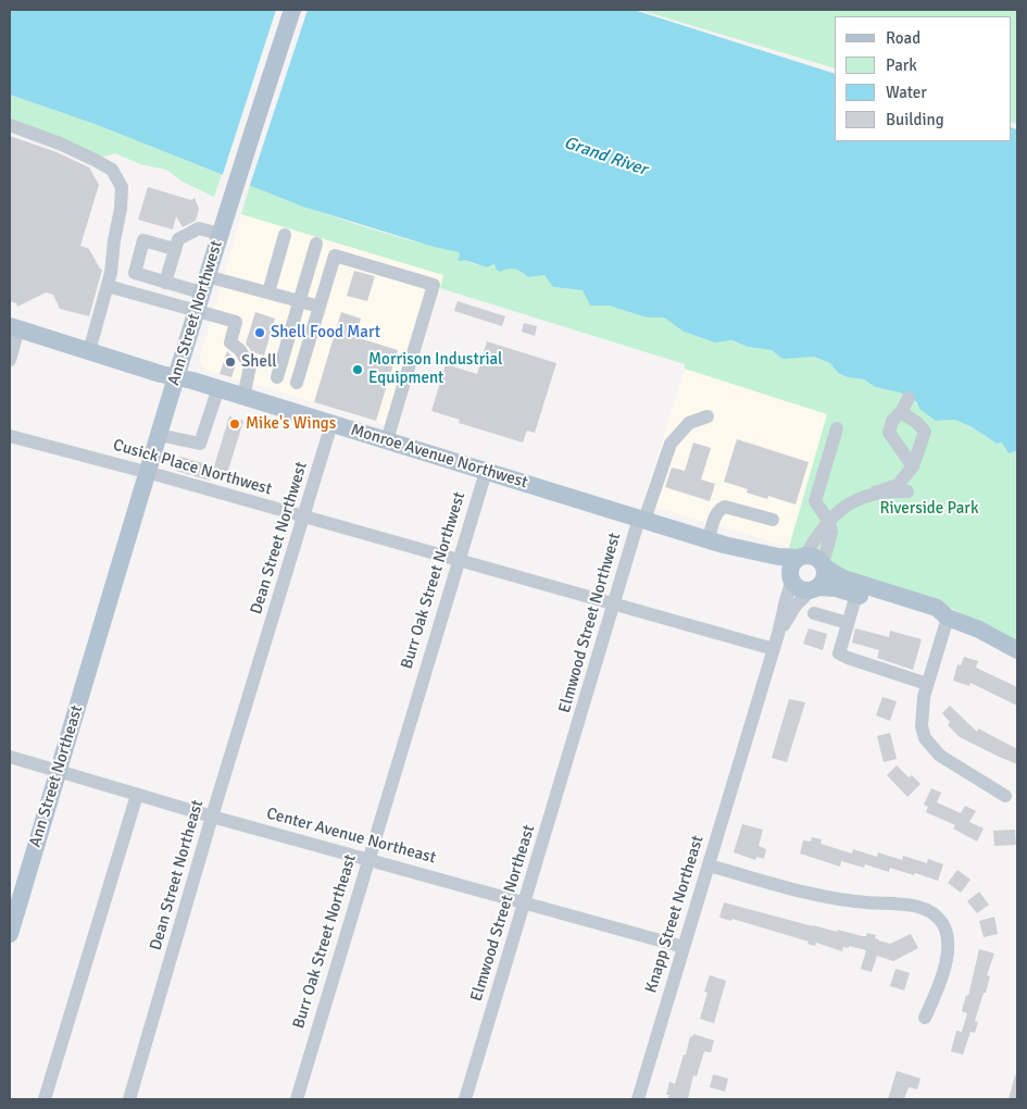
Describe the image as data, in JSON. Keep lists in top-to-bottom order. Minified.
{"streets":{"main road":["Ann Street Northwest","Monroe Avenue Northwest","Ann Street Northeast"],"street":["Cusick Place Northwest","Dean Street Northwest","Burr Oak Street Northwest","Elmwood Street Northwest","Center Avenue Northeast","Dean Street Northeast","Elmwood Street Northeast","Knapp Street Northeast","Burr Oak Street Northeast"]},"crossings":[["Ann Street Northwest","Monroe Avenue Northwest"],["Ann Street Northwest","Cusick Place Northwest"],["Ann Street Northwest","Ann Street Northeast"],["Monroe Avenue Northwest","Dean Street Northwest"],["Monroe Avenue Northwest","Burr Oak Street Northwest"],["Monroe Avenue Northwest","Elmwood Street Northwest"],["Monroe Avenue Northwest","Knapp Street Northeast"],["Cusick Place Northwest","Dean Street Northwest"],["Cusick Place Northwest","Burr Oak Street Northwest"],["Cusick Place Northwest","Elmwood Street Northwest"],["Cusick Place Northwest","Knapp Street Northeast"],["Dean Street Northwest","Dean Street Northeast"],["Burr Oak Street Northwest","Burr Oak Street Northeast"],["Elmwood Street Northwest","Elmwood Street Northeast"],["Ann Street Northeast","Center Avenue Northeast"],["Center Avenue Northeast","Dean Street Northeast"],["Center Avenue Northeast","Elmwood Street Northeast"],["Center Avenue Northeast","Knapp Street Northeast"],["Center Avenue Northeast","Burr Oak Street Northeast"]],"water":["Grand River"],"parks":["Riverside Park"],"places":["Shell Food Mart","Shell","Morrison Industrial Equipment","Mike's Wings"],"legend":["Road","Park","Water","Building"]}
